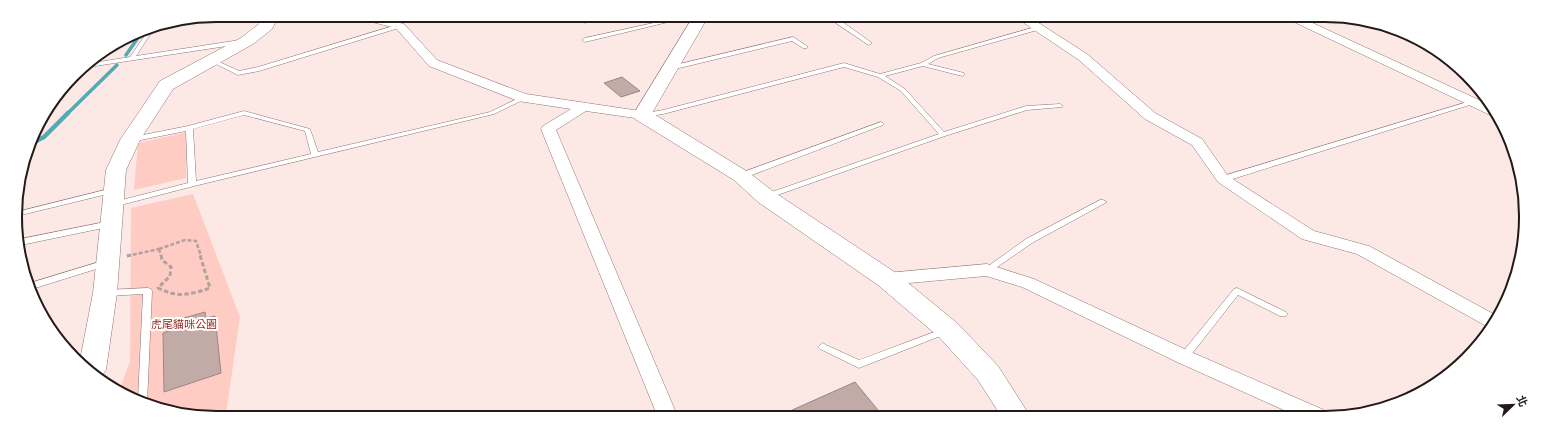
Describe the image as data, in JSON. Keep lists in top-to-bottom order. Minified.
{"parks":["虎尾貓咪公園"],"north":"top right"}
